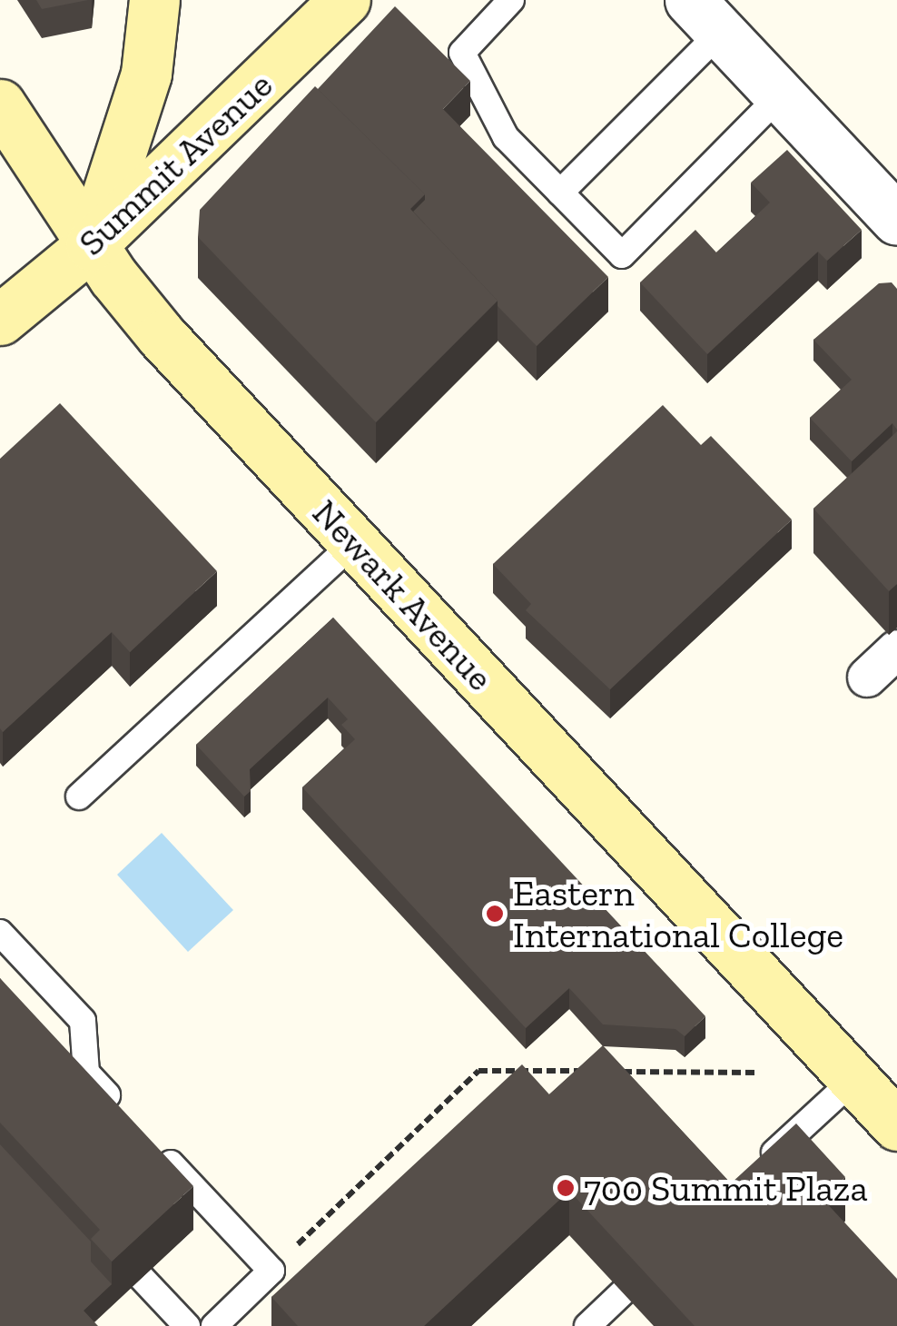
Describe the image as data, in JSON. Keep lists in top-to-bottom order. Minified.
{"streets":{"main road":["Summit Avenue","Newark Avenue"]},"crossings":[["Summit Avenue","Newark Avenue"]],"places":["Eastern International College","700 Summit Plaza"]}
